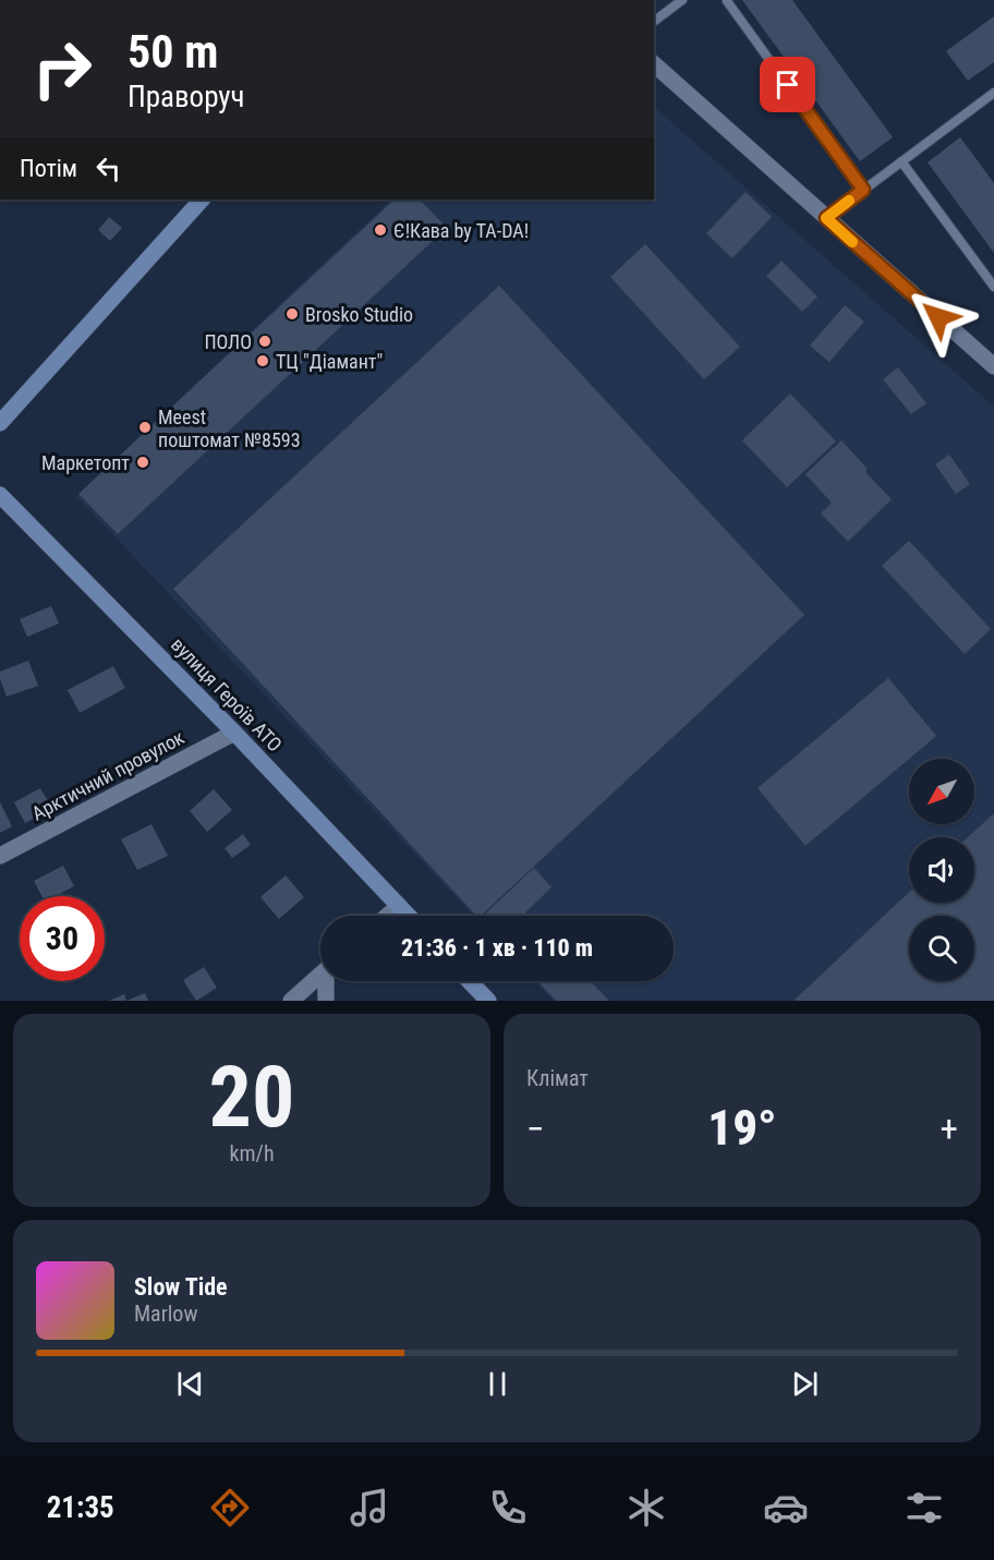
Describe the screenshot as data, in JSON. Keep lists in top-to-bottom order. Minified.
{"streets":{"main road":["вулиця Героїв АТО"],"street":["Арктичний провулок"]},"crossings":[["вулиця Героїв АТО","Арктичний провулок"]],"places":["Є!Кава by TA-DA!","Brosko Studio","ПОЛО","ТЦ \"Діамант\"","Meest поштомат №8593","Маркетопт"],"north":"bottom left","page":{"turn":["50 m","Праворуч"],"then":"Потім","limit":"30","trip":"21:36 · 1 хв · 110 m","tile":[["20","km/h"],"Клімат"],"heat":["−","19°","+"],"song":["Slow Tide","Marlow"],"tabs":"21:35"}}
